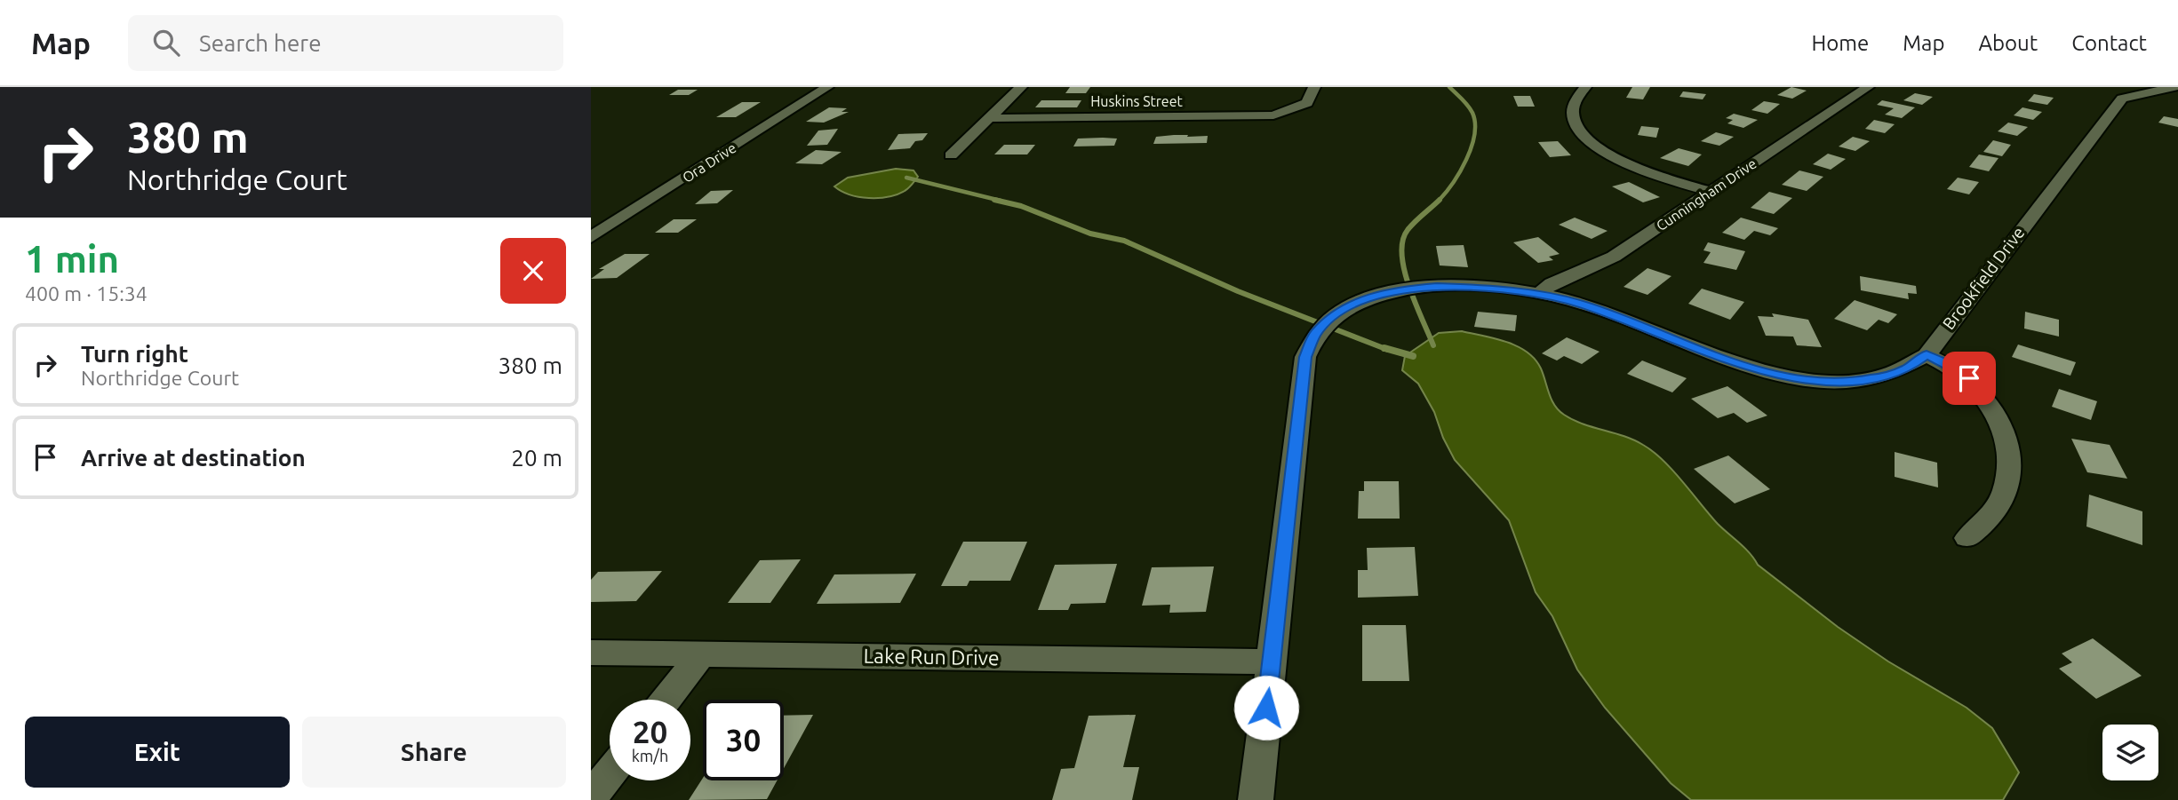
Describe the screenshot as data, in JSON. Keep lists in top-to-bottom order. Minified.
{"streets":{"street":["Huskins Street","Ora Drive","Cunningham Drive","Brookfield Drive","Lake Run Drive"]},"crossings":[["Cunningham Drive","Brookfield Drive"],["Brookfield Drive","Lake Run Drive"]],"page":{"header":"Map","search":"Search here","nav":["Home","Map","About","Contact"],"turn":["380 m","Northridge Court"],"heading":["1 min","400 m · 15:34"],"list":[{"name":"Turn right","note":"Northridge Court","value":"380 m"},{"name":"Arrive at destination","value":"20 m"}],"speed":"20 km/h","limit":"30","buttons":["Exit","Share"]}}
